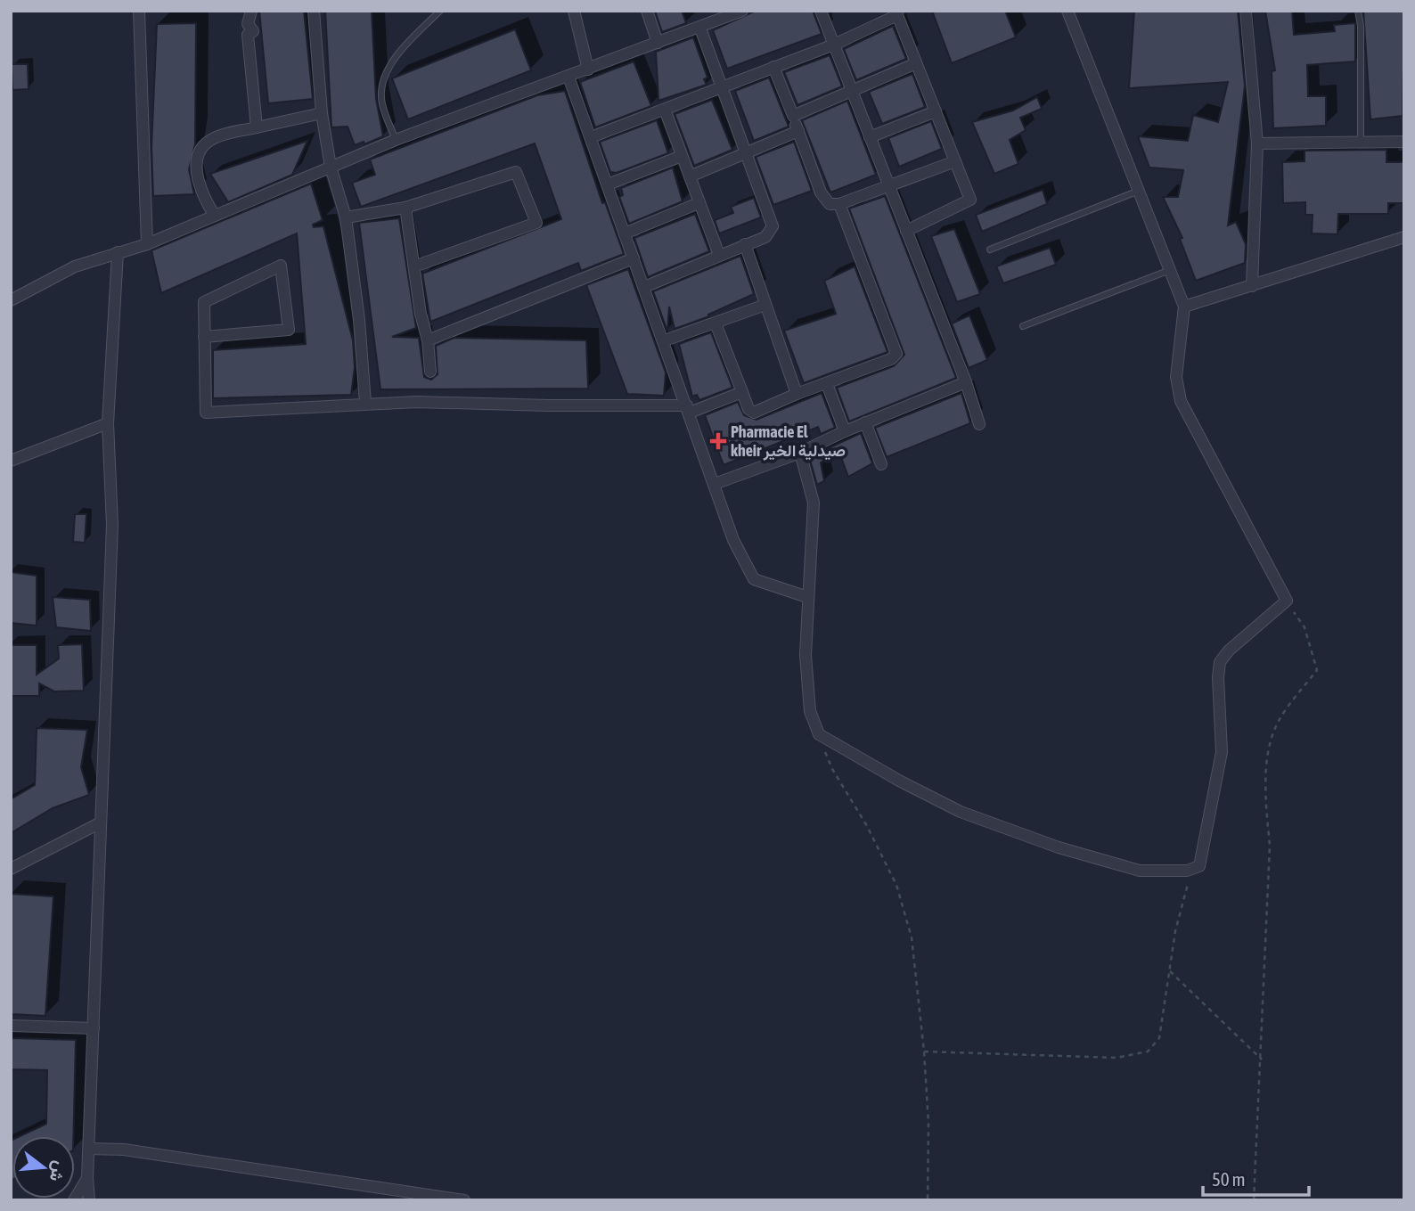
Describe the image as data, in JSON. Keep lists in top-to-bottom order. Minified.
{"places":{"health":["Pharmacie El kheir صيدلية الخير"]},"scale_bar":"50 m","north":"right"}
